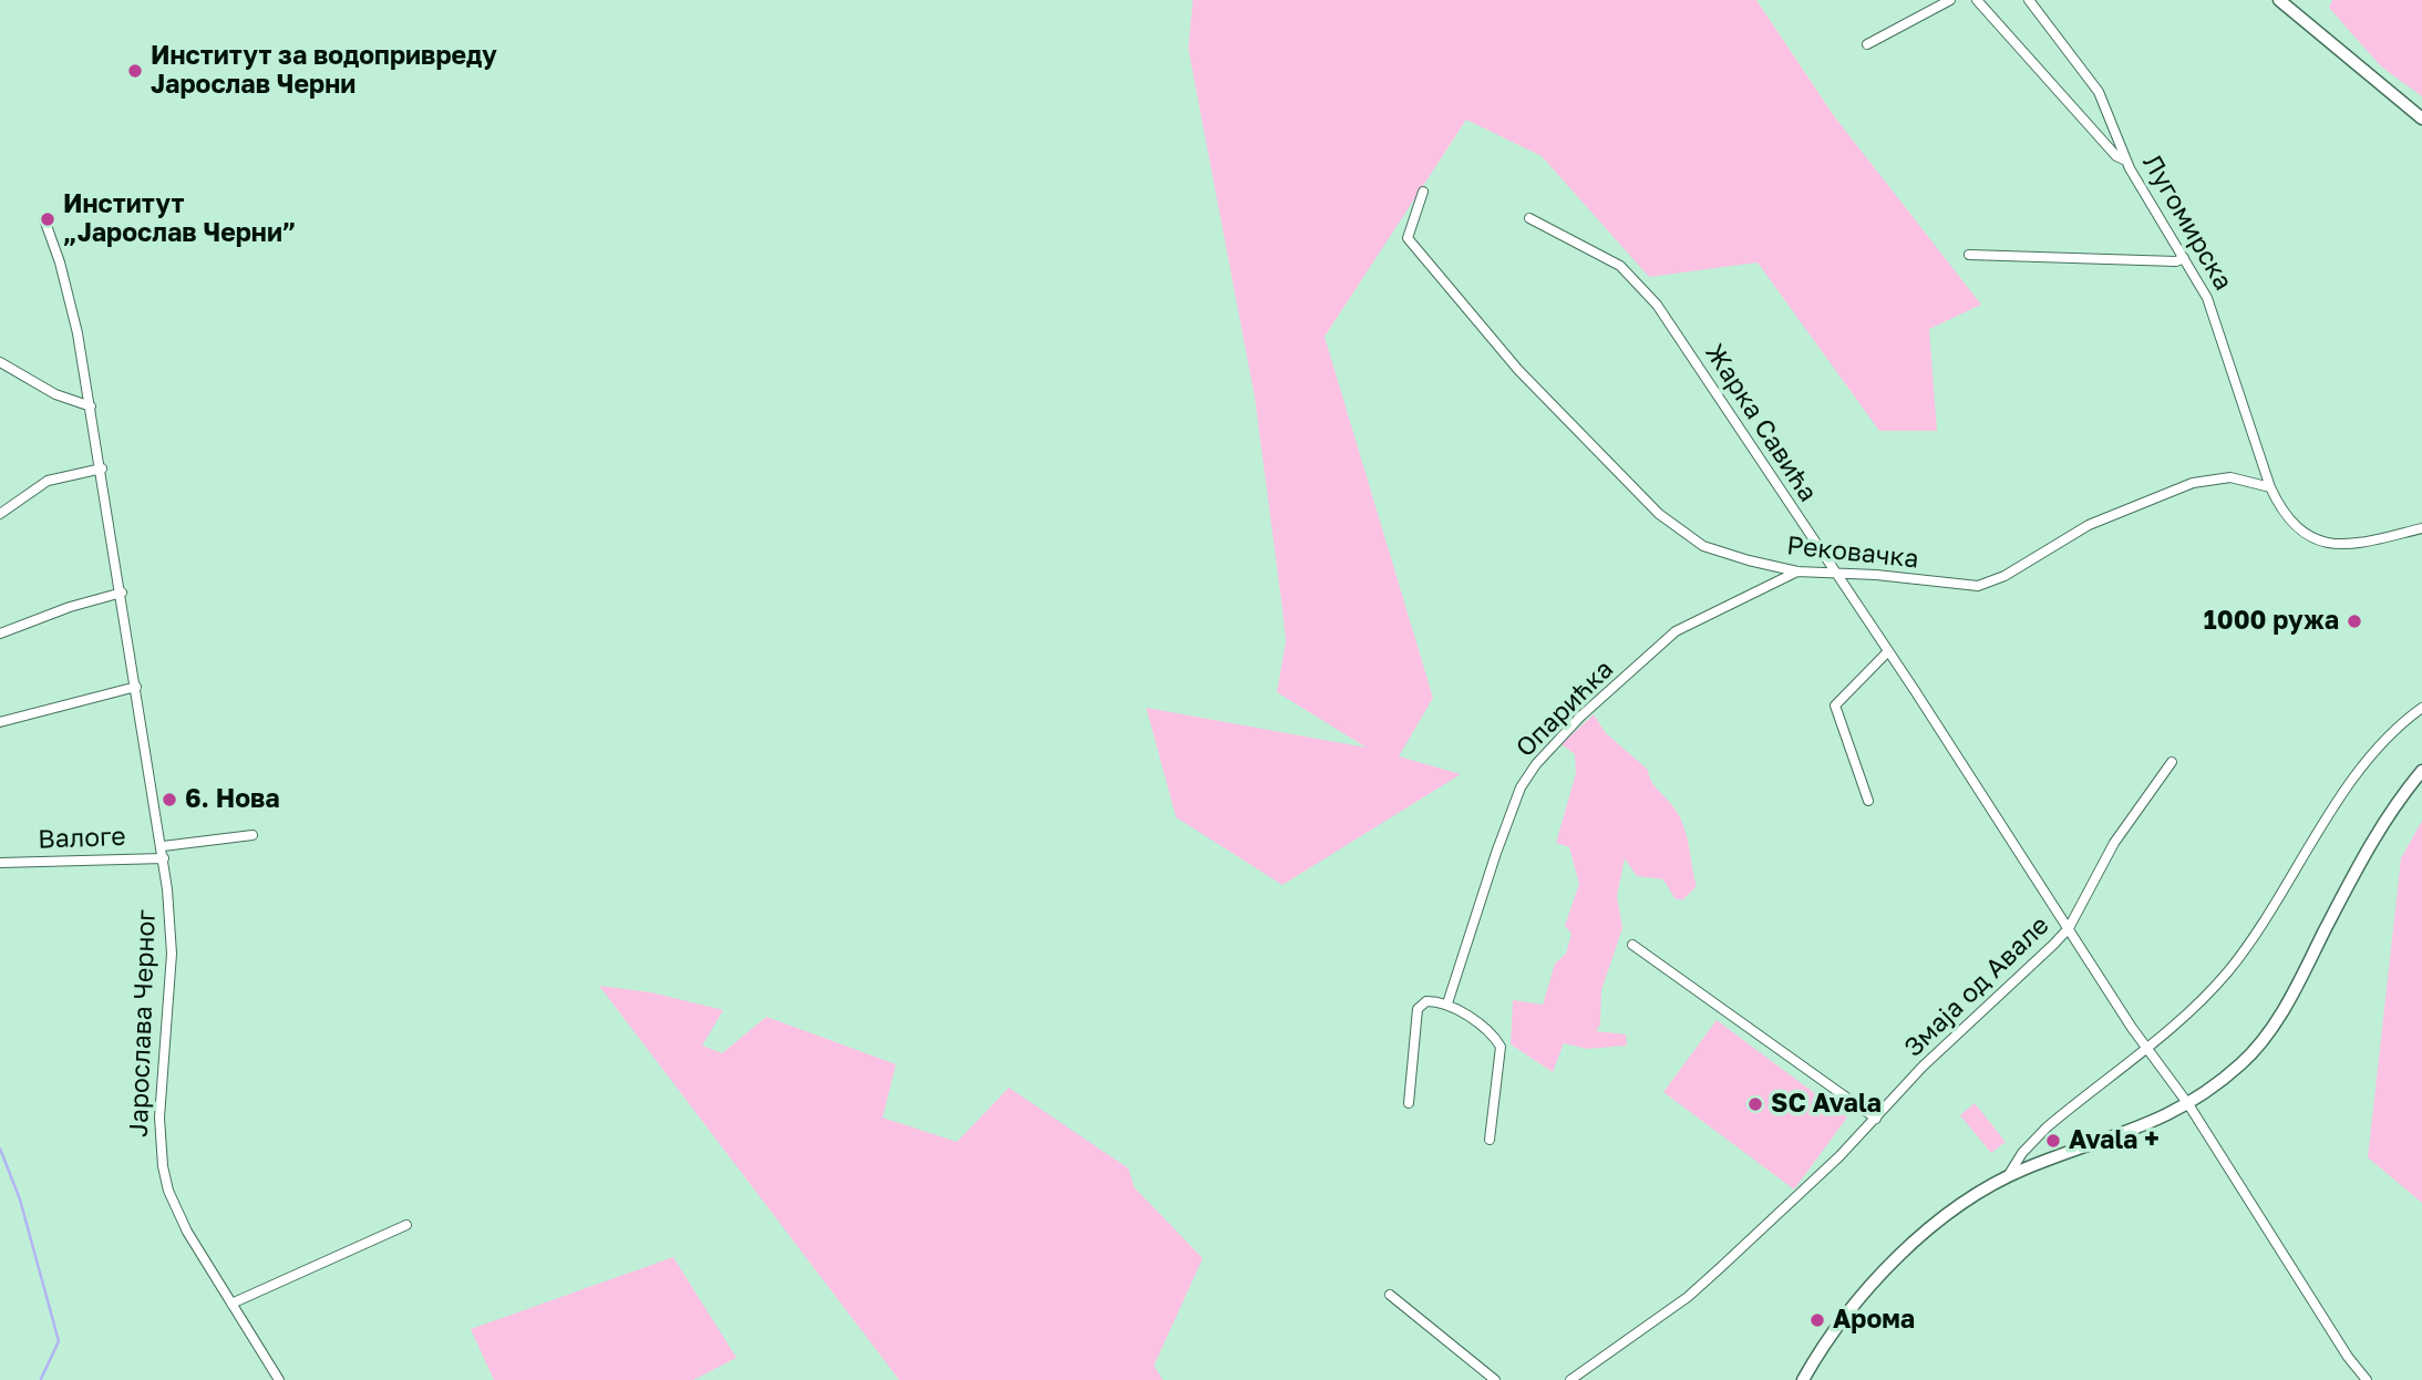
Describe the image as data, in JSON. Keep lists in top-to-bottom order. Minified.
{"streets":{"street":["Лугомирска","Жарка Савића","Рековачка","Опарићка","Валоге","Змаја од Авале","Јарослава Черног"]},"crossings":[["Лугомирска","Рековачка"],["Жарка Савића","Рековачка"],["Жарка Савића","Змаја од Авале"],["Рековачка","Опарићка"],["Валоге","Јарослава Черног"]],"places":["Институт за водопривреду Јарослав Черни","Институт „Јарослав Черни”","1000 ружа","6. Нова","SC Avala","Avala +","Арома"]}
